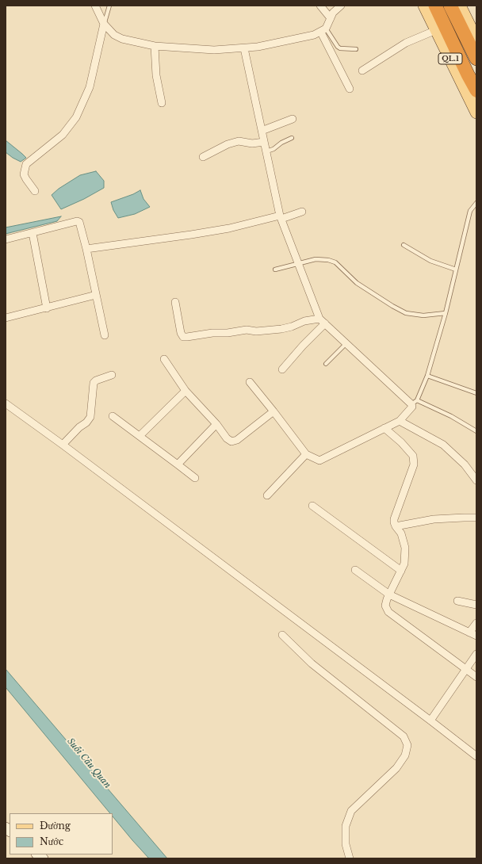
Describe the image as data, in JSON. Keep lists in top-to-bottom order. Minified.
{"streets":{"highway":["QL.1"]},"water":["Suối Cầu Quan"],"legend":["Đường","Nước"]}
